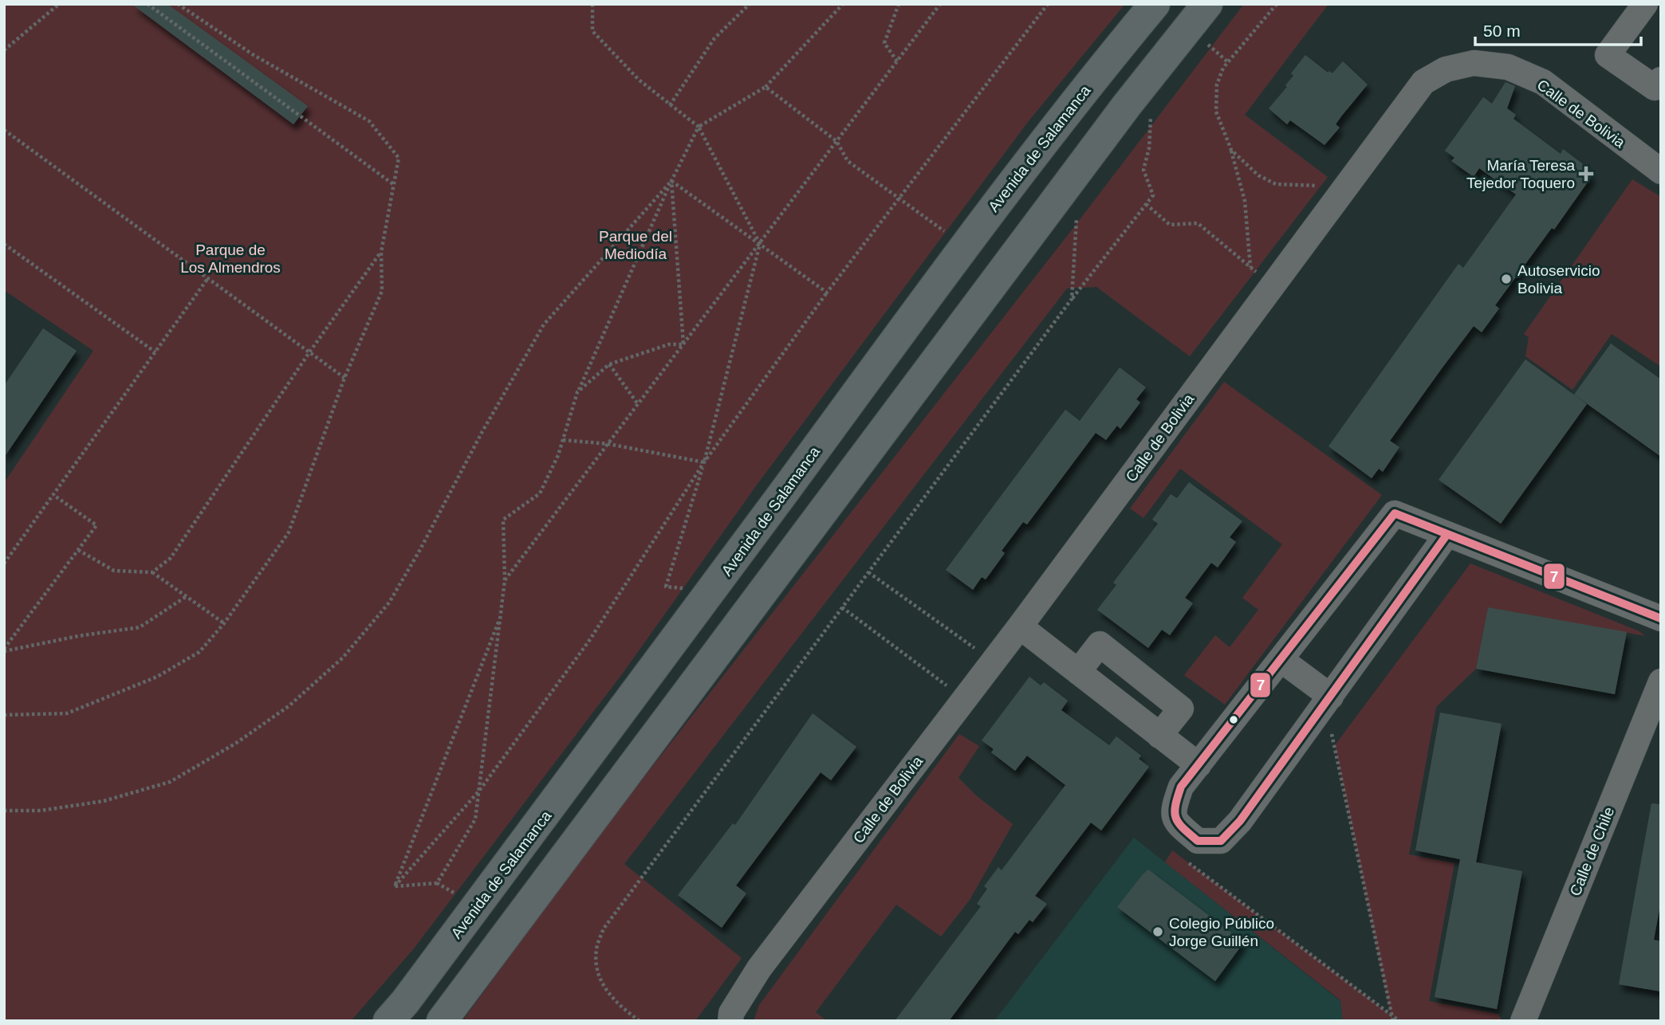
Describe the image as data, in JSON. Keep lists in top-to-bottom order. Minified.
{"streets":{"highway":["Avenida de Salamanca"],"street":["Calle de Bolivia","Calle de Chile"]},"parks":["Parque del Mediodía","Parque de Los Almendros"],"places":{"health":["María Teresa Tejedor Toquero"],"other":["Autoservicio Bolivia","Colegio Público Jorge Guillén"]},"lines":["transit line 7"],"scale_bar":"50 m"}
